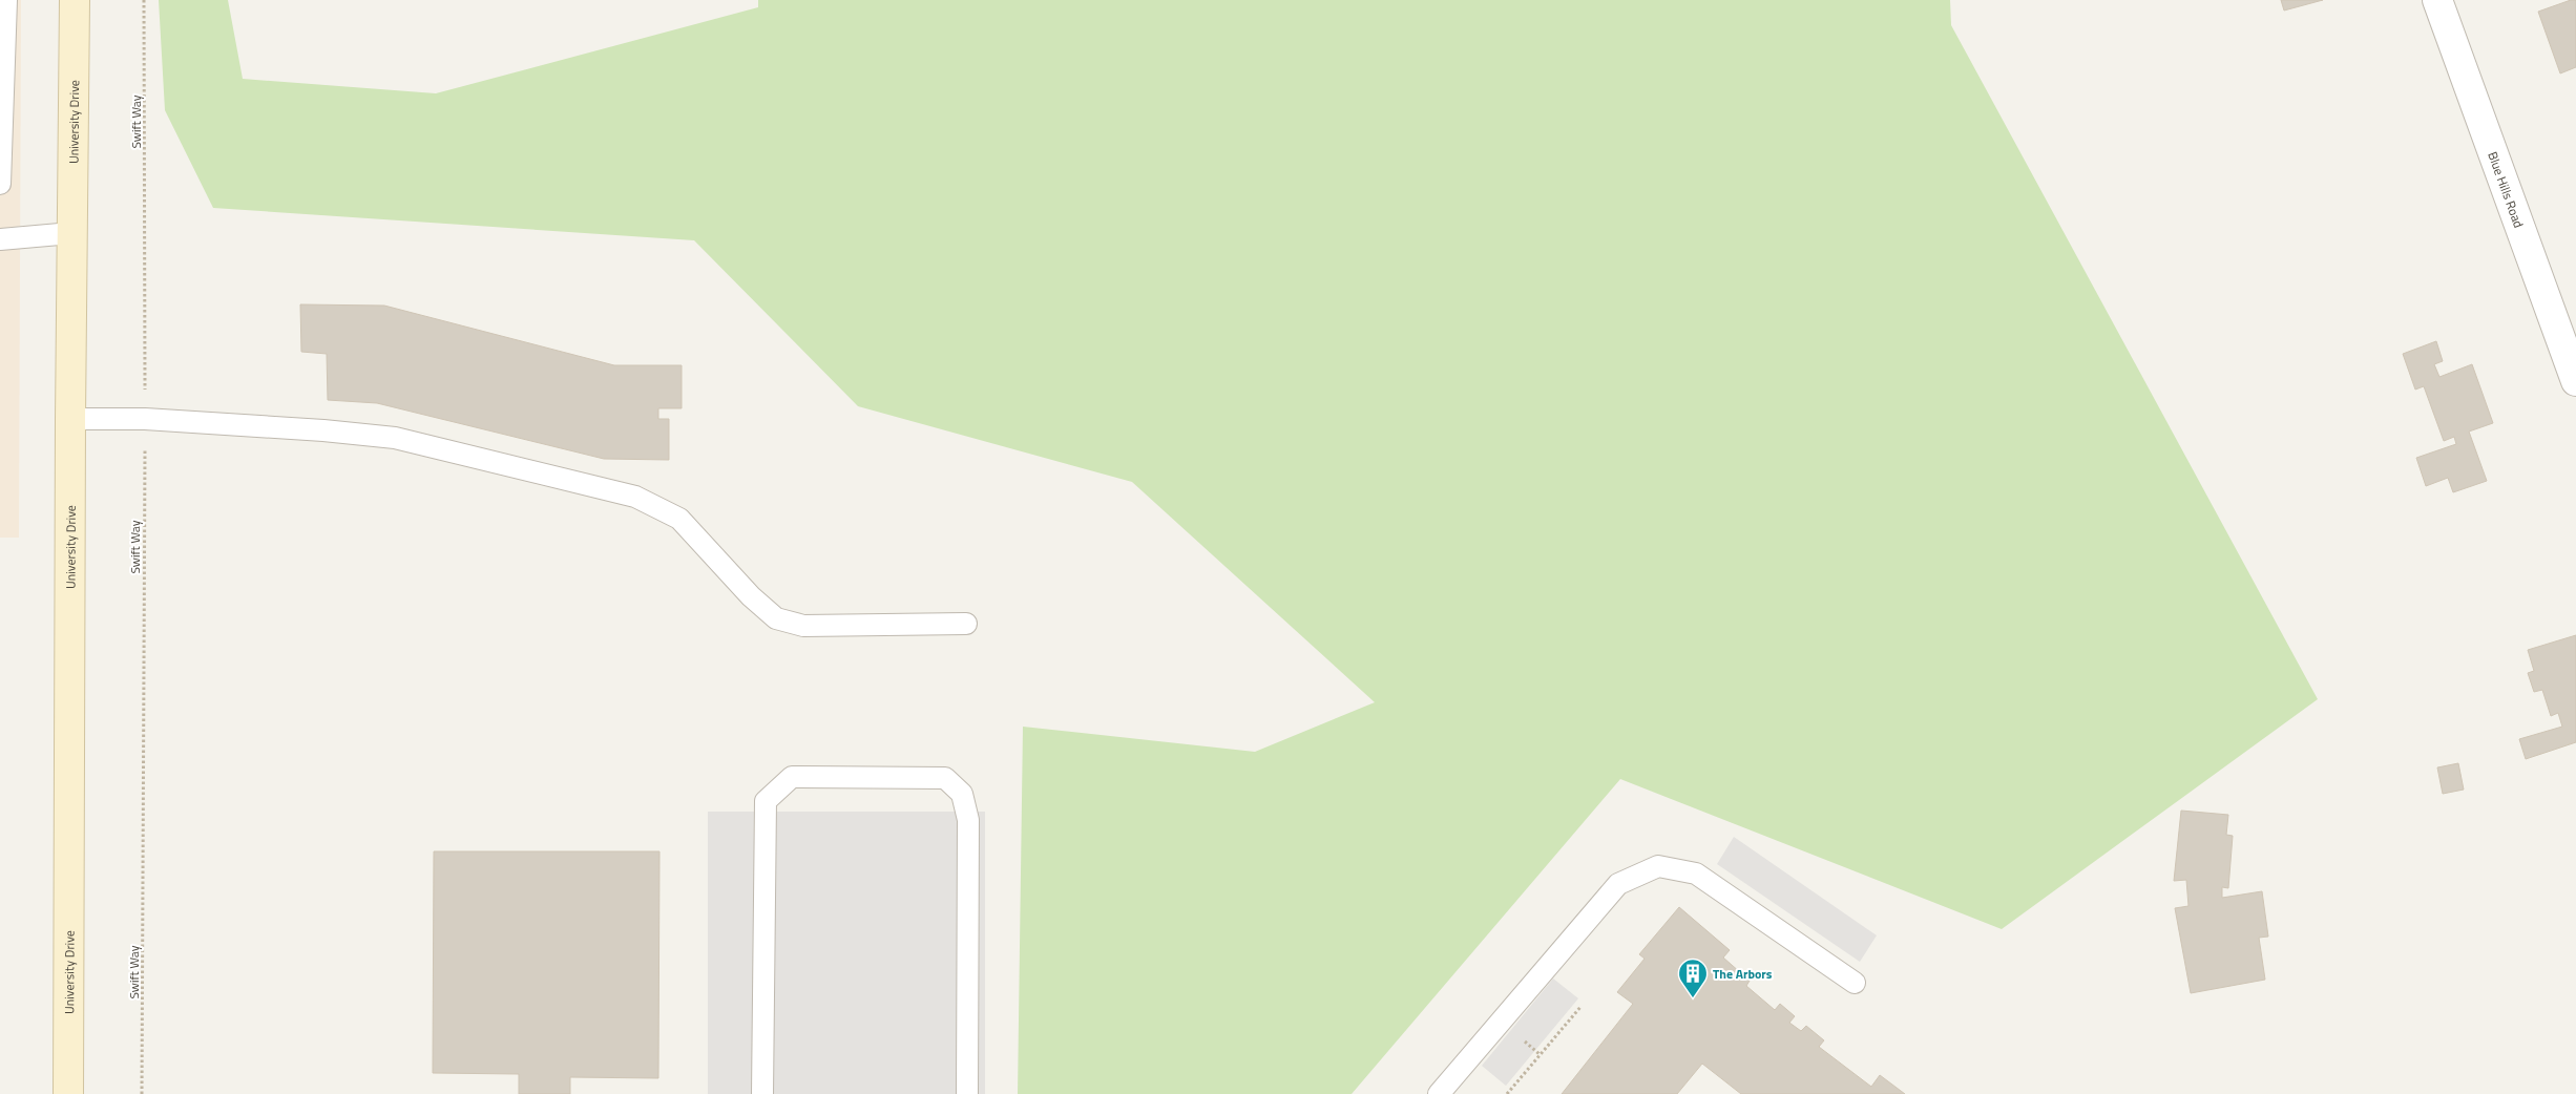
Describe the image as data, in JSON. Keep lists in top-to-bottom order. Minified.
{"streets":{"main road":["University Drive"],"street":["Blue Hills Road"],"path":["Swift Way"]},"places":{"building":["The Arbors"]}}
